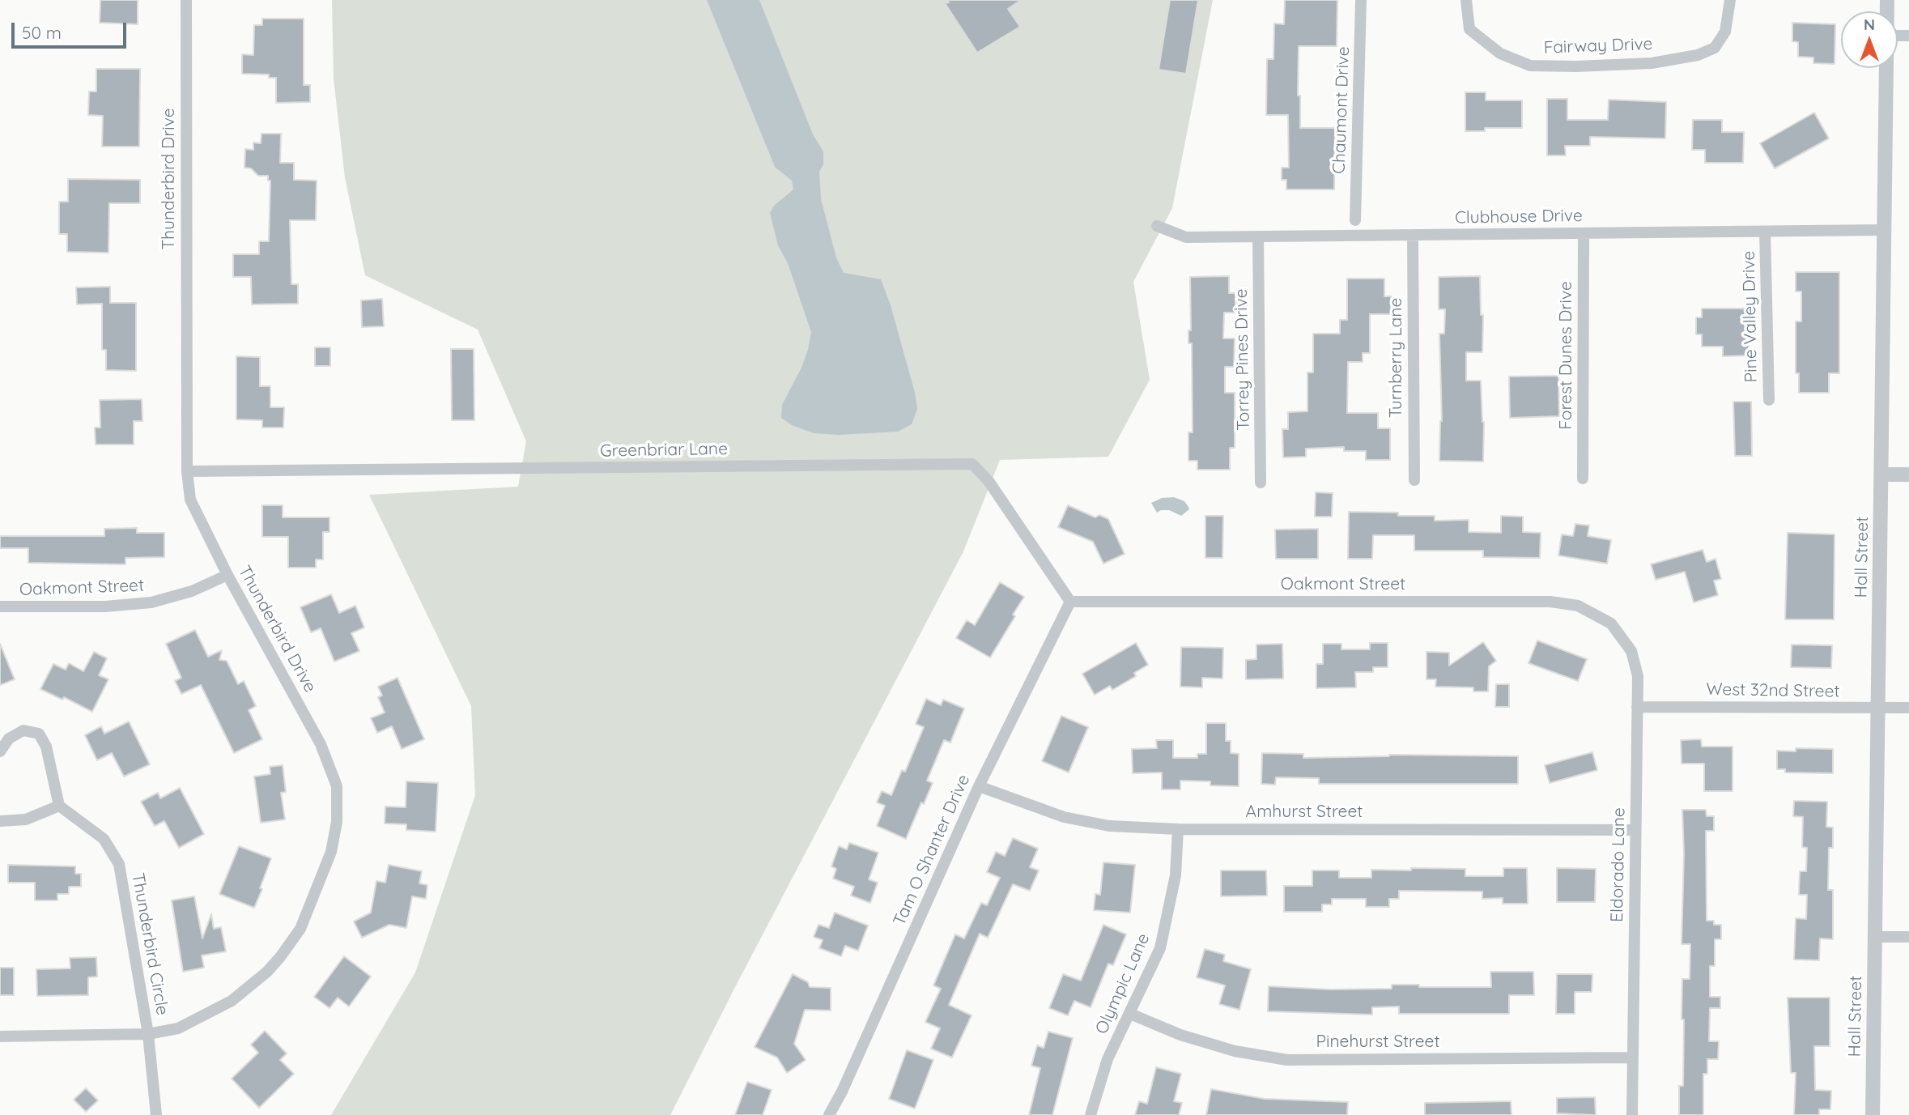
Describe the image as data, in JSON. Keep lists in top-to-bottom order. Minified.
{"streets":{"street":["Fairway Drive","Chaumont Drive","Thunderbird Drive","Clubhouse Drive","Pine Valley Drive","Forest Dunes Drive","Turnberry Lane","Torrey Pines Drive","Greenbriar Lane","Hall Street","Oakmont Street","West 32nd Street","Amhurst Street","Tam O Shanter Drive","Eldorado Lane","Thunderbird Circle","Olympic Lane","Pinehurst Street"]},"crossings":[["Thunderbird Drive","Greenbriar Lane"],["Thunderbird Drive","Oakmont Street"],["Thunderbird Drive","Thunderbird Circle"],["Clubhouse Drive","Pine Valley Drive"],["Clubhouse Drive","Forest Dunes Drive"],["Clubhouse Drive","Turnberry Lane"],["Clubhouse Drive","Torrey Pines Drive"],["Clubhouse Drive","Hall Street"],["Greenbriar Lane","Oakmont Street"],["Greenbriar Lane","Tam O Shanter Drive"],["Hall Street","West 32nd Street"],["Oakmont Street","Tam O Shanter Drive"],["Oakmont Street","Eldorado Lane"],["West 32nd Street","Eldorado Lane"],["Amhurst Street","Tam O Shanter Drive"],["Amhurst Street","Eldorado Lane"],["Amhurst Street","Olympic Lane"],["Eldorado Lane","Pinehurst Street"],["Olympic Lane","Pinehurst Street"]],"scale_bar":"50 m","north":"top"}
